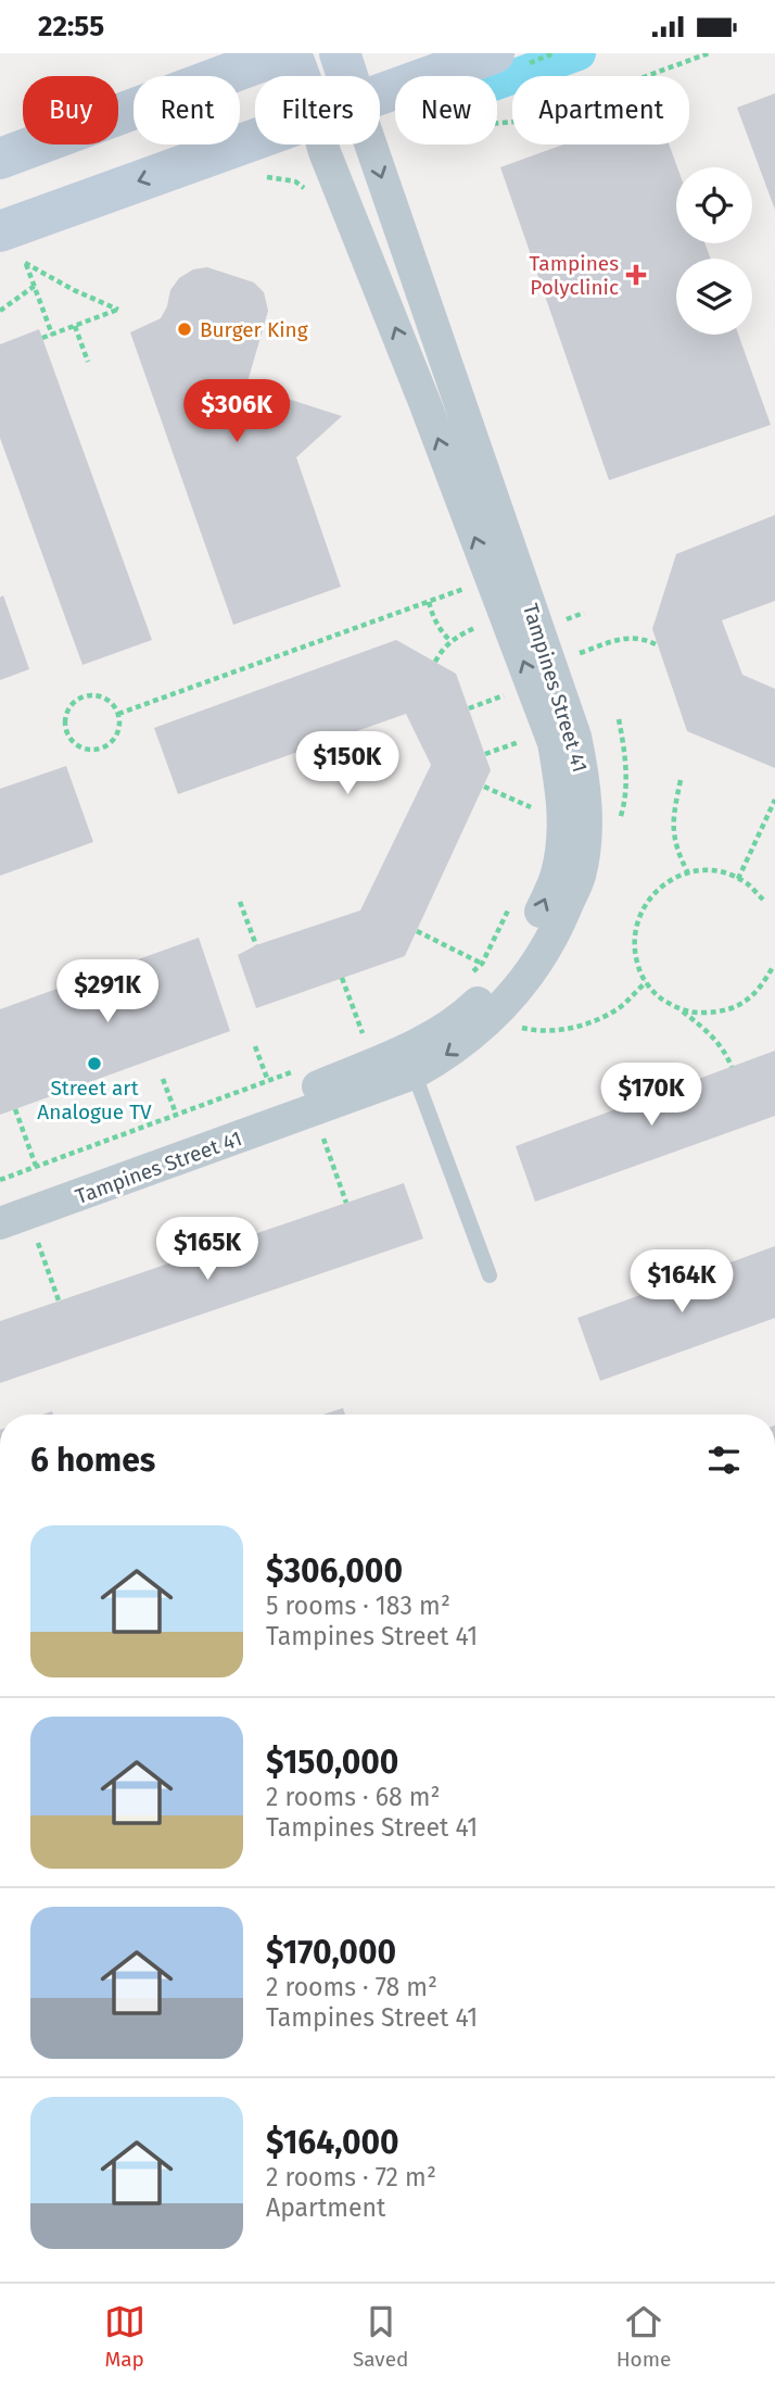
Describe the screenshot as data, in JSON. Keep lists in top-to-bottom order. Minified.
{"streets":{"main road":["Tampines Street 41"]},"places":{"health":["Tampines Polyclinic"],"other":["Burger King","Street art Analogue TV"]},"page":{"status":"22:55","chip":["Buy","Rent","Filters","New","Apartment"],"price":["$306K","$150K","$291K","$170K","$165K","$164K"],"heading":"6 homes","list":[{"name":"$306,000","note":"5 rooms · 183 m² · Tampines Street 41"},{"name":"$150,000","note":"2 rooms · 68 m² · Tampines Street 41"},{"name":"$170,000","note":"2 rooms · 78 m² · Tampines Street 41"},{"name":"$164,000","note":"2 rooms · 72 m² · Apartment"}],"tabs":["Map","Saved","Home"]}}
